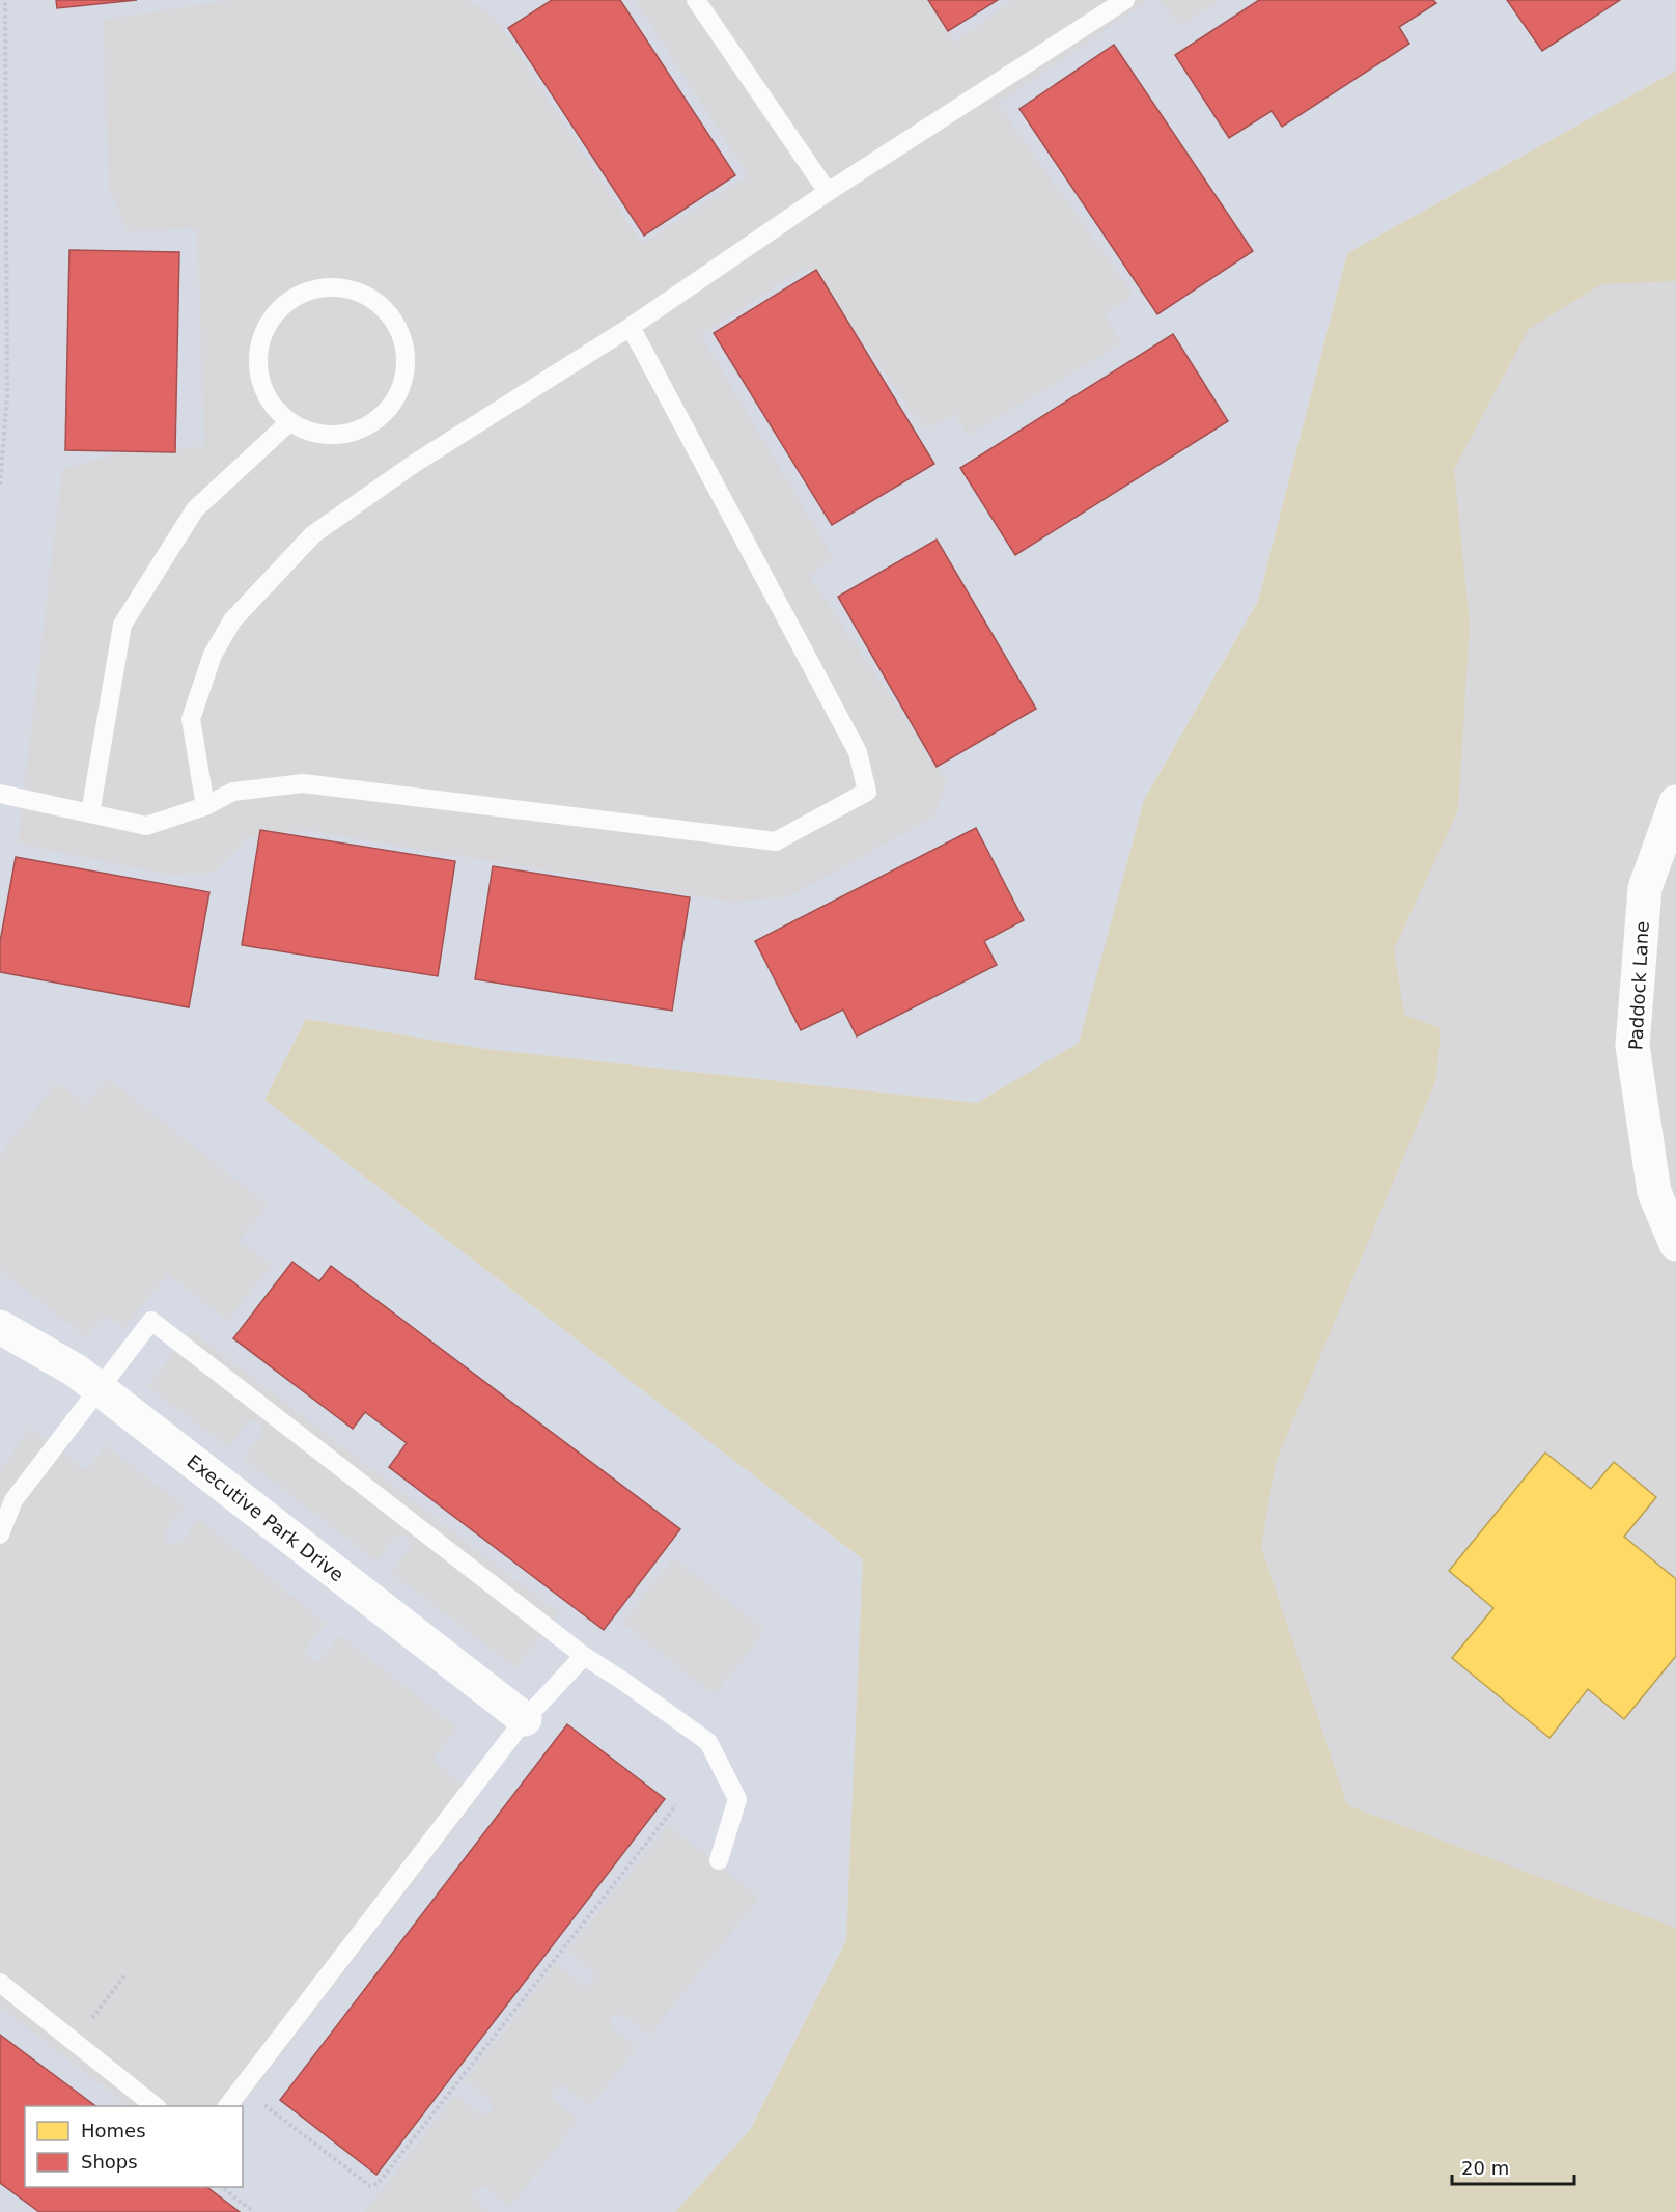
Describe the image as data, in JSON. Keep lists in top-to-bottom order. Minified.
{"streets":{"street":["Paddock Lane","Executive Park Drive"]},"legend":["Homes","Shops"],"scale_bar":"20 m"}
